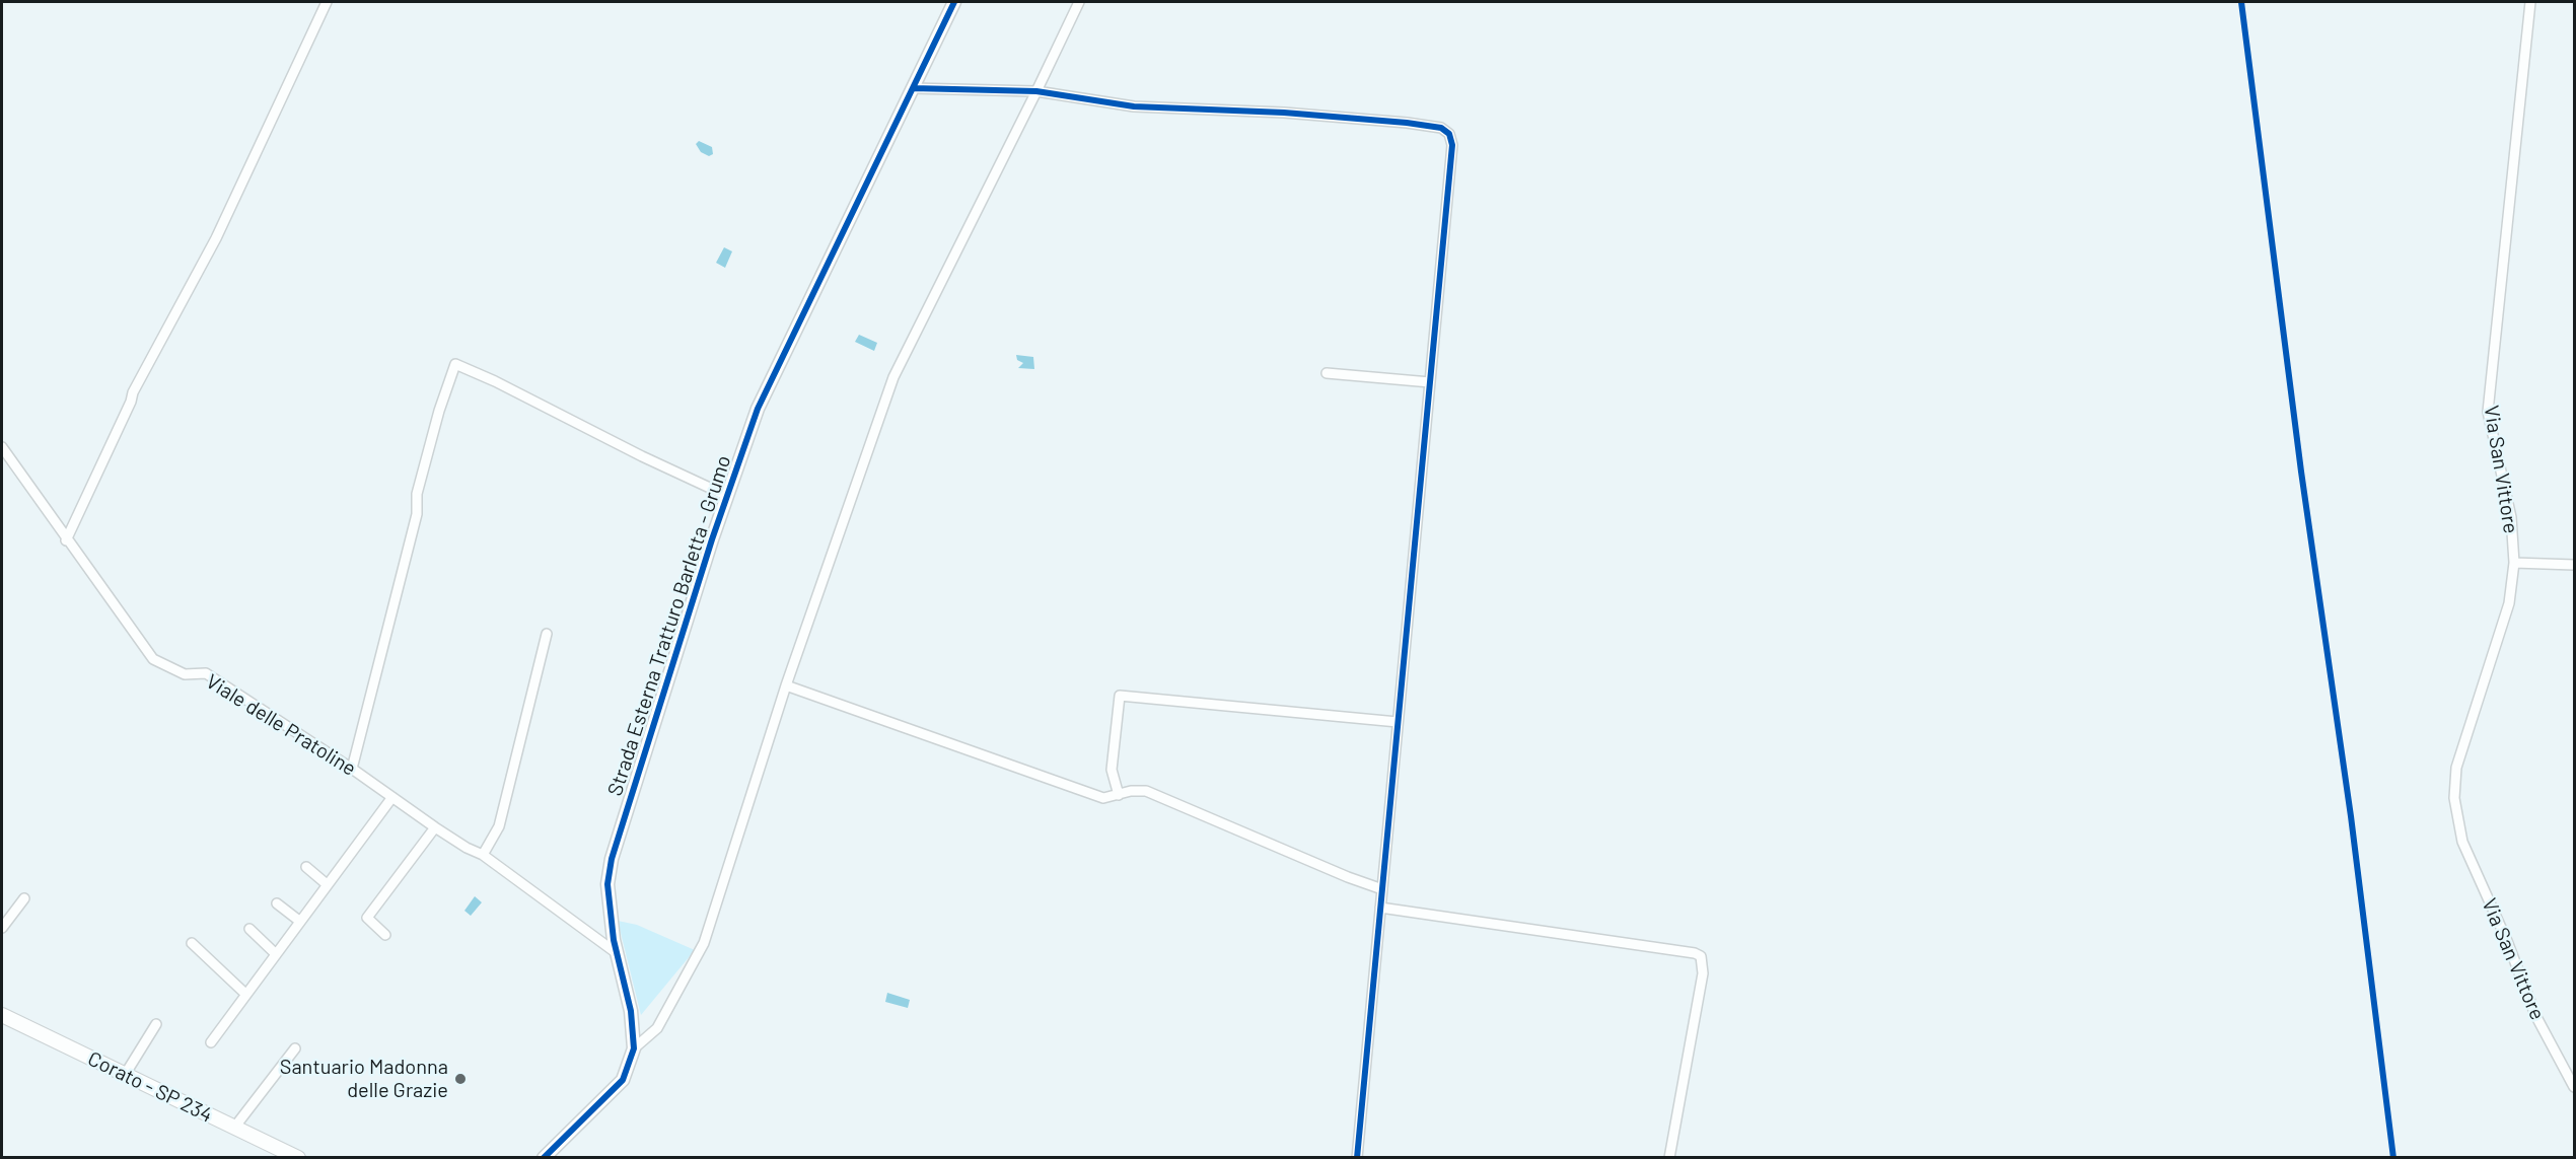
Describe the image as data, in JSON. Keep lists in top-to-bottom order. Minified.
{"streets":{"main road":["Corato - SP 234"],"street":["Via San Vittore","Strada Esterna Tratturo Barletta - Grumo","Viale delle Pratoline"]},"crossings":[["Strada Esterna Tratturo Barletta - Grumo","Viale delle Pratoline"]],"places":["Santuario Madonna delle Grazie"]}
